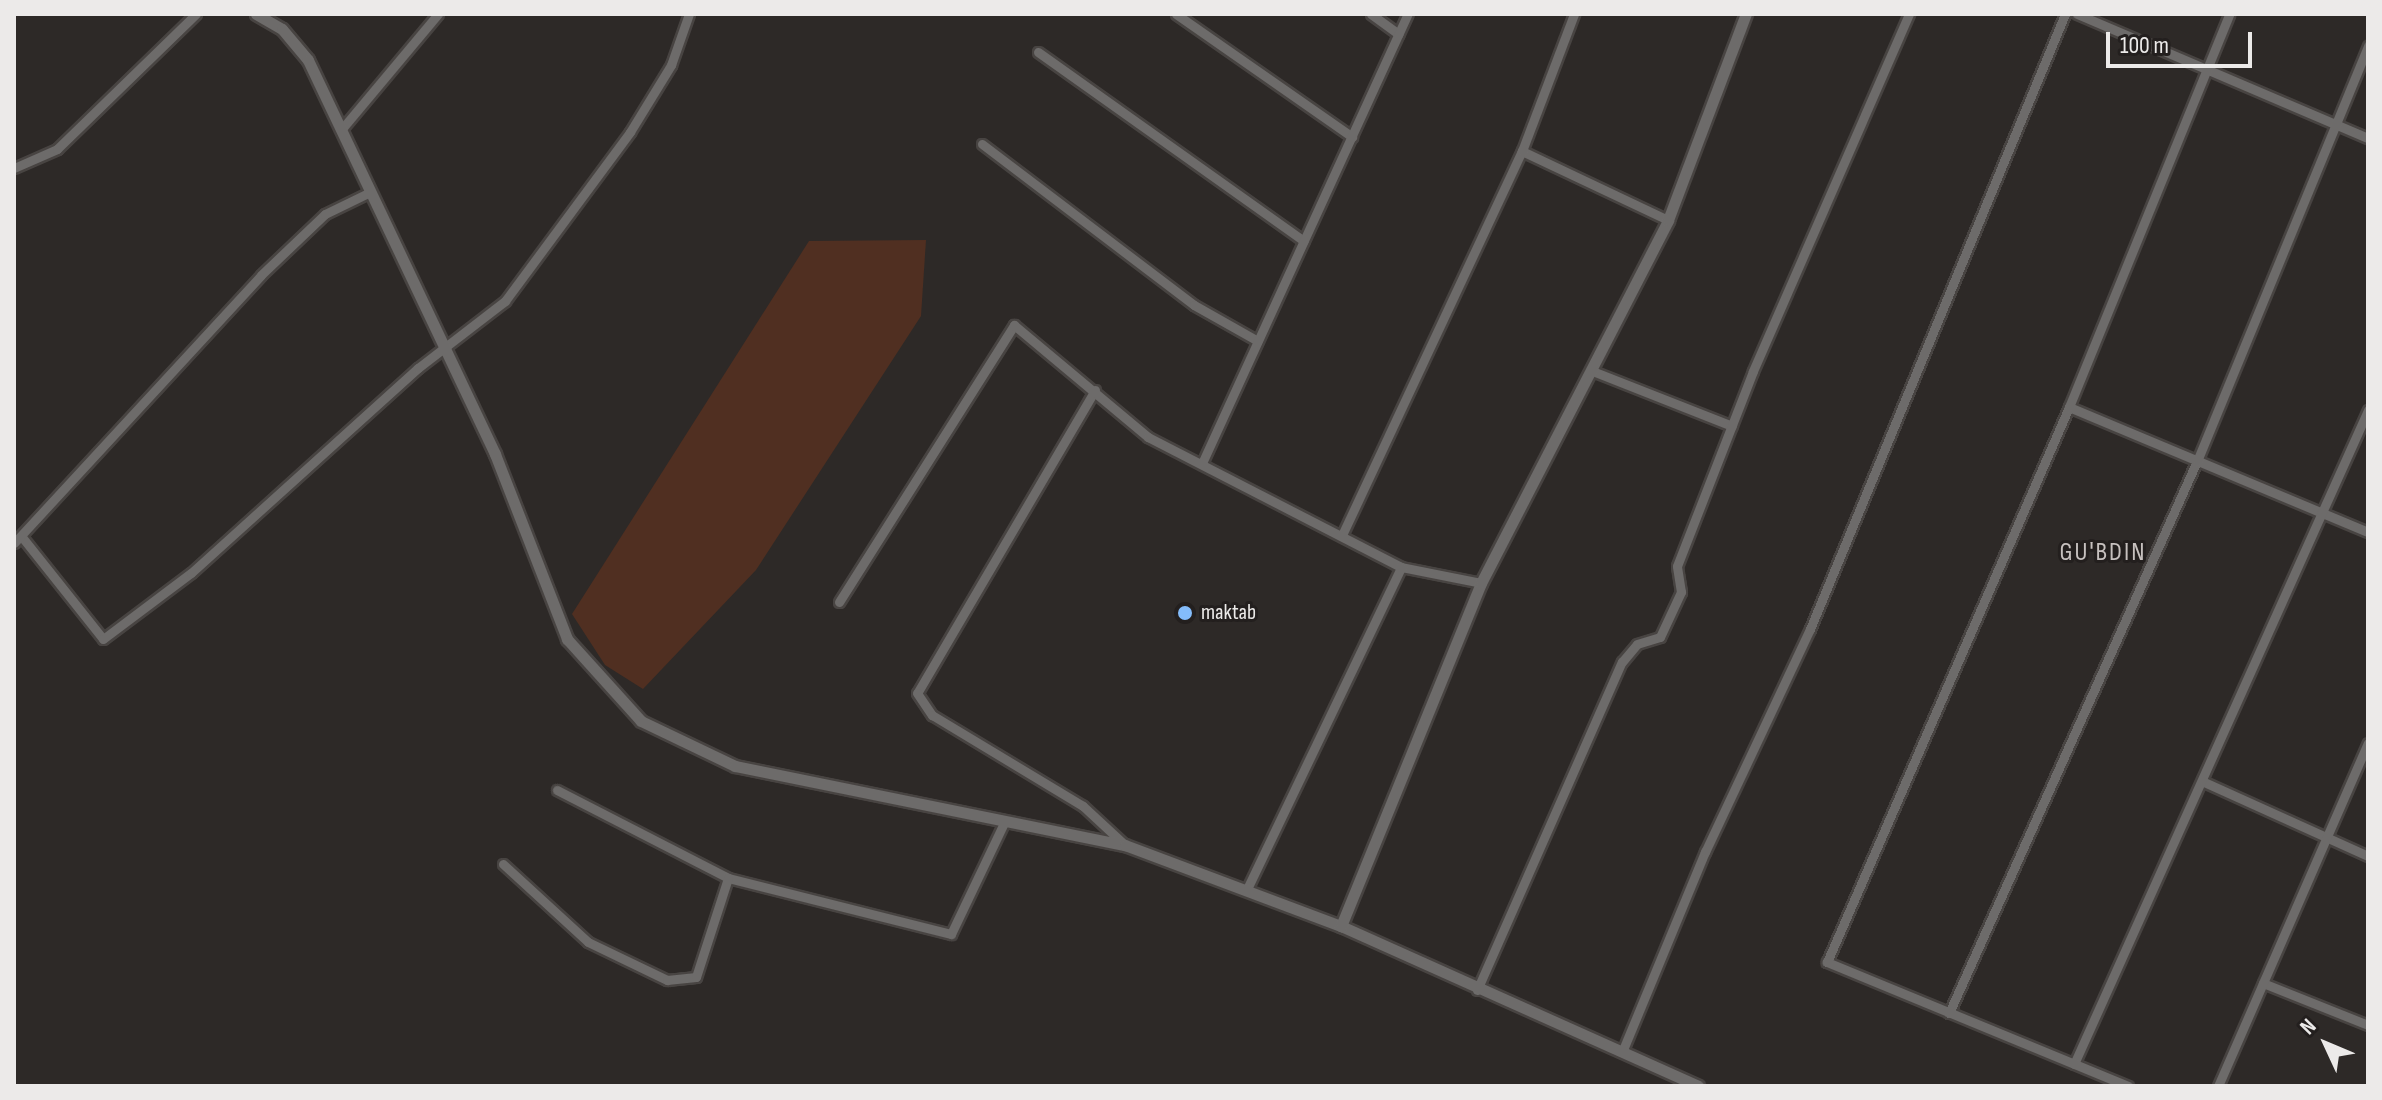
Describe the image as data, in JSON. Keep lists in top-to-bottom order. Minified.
{"districts":["GU'BDIN"],"places":["maktab"],"scale_bar":"100 m","north":"top left"}
